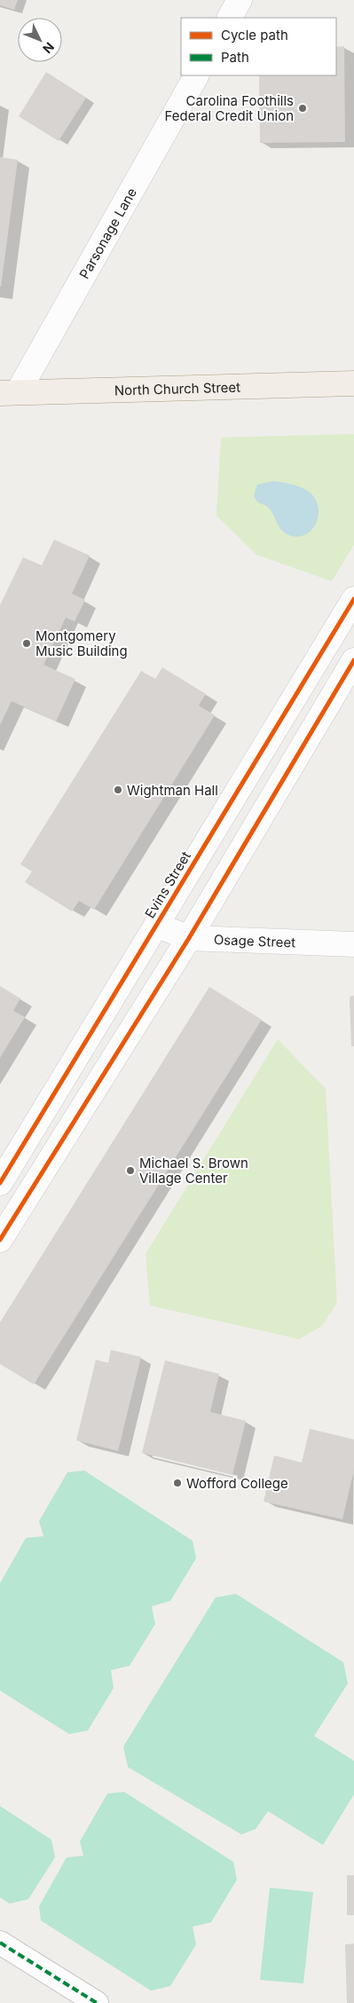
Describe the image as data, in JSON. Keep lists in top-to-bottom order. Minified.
{"streets":{"main road":["North Church Street"],"street":["Parsonage Lane","Evins Street","Osage Street"]},"crossings":[["Parsonage Lane","North Church Street"],["Evins Street","Osage Street"]],"places":["Carolina Foothills Federal Credit Union","Montgomery Music Building","Wightman Hall","Michael S. Brown Village Center","Wofford College"],"legend":["Cycle path","Path"],"north":"bottom right"}
